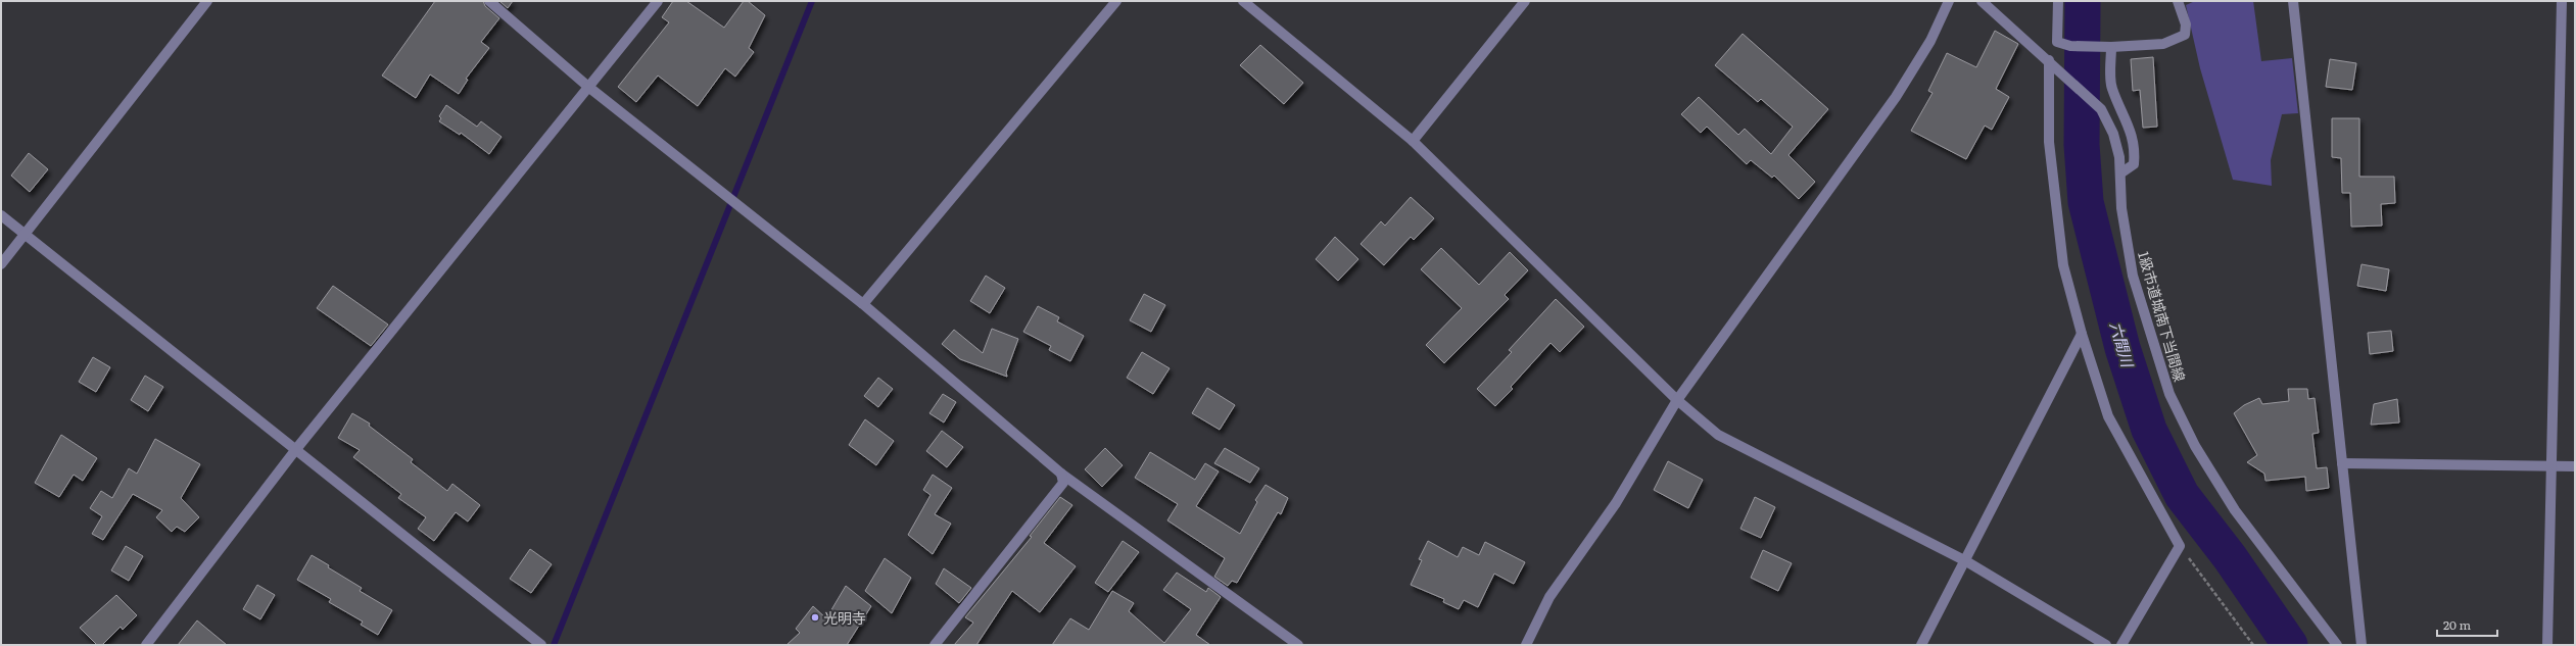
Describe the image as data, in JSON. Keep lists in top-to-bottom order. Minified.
{"streets":{"street":["1級市道城南下当間線"]},"water":["六間川"],"places":["光明寺"],"scale_bar":"20 m"}
